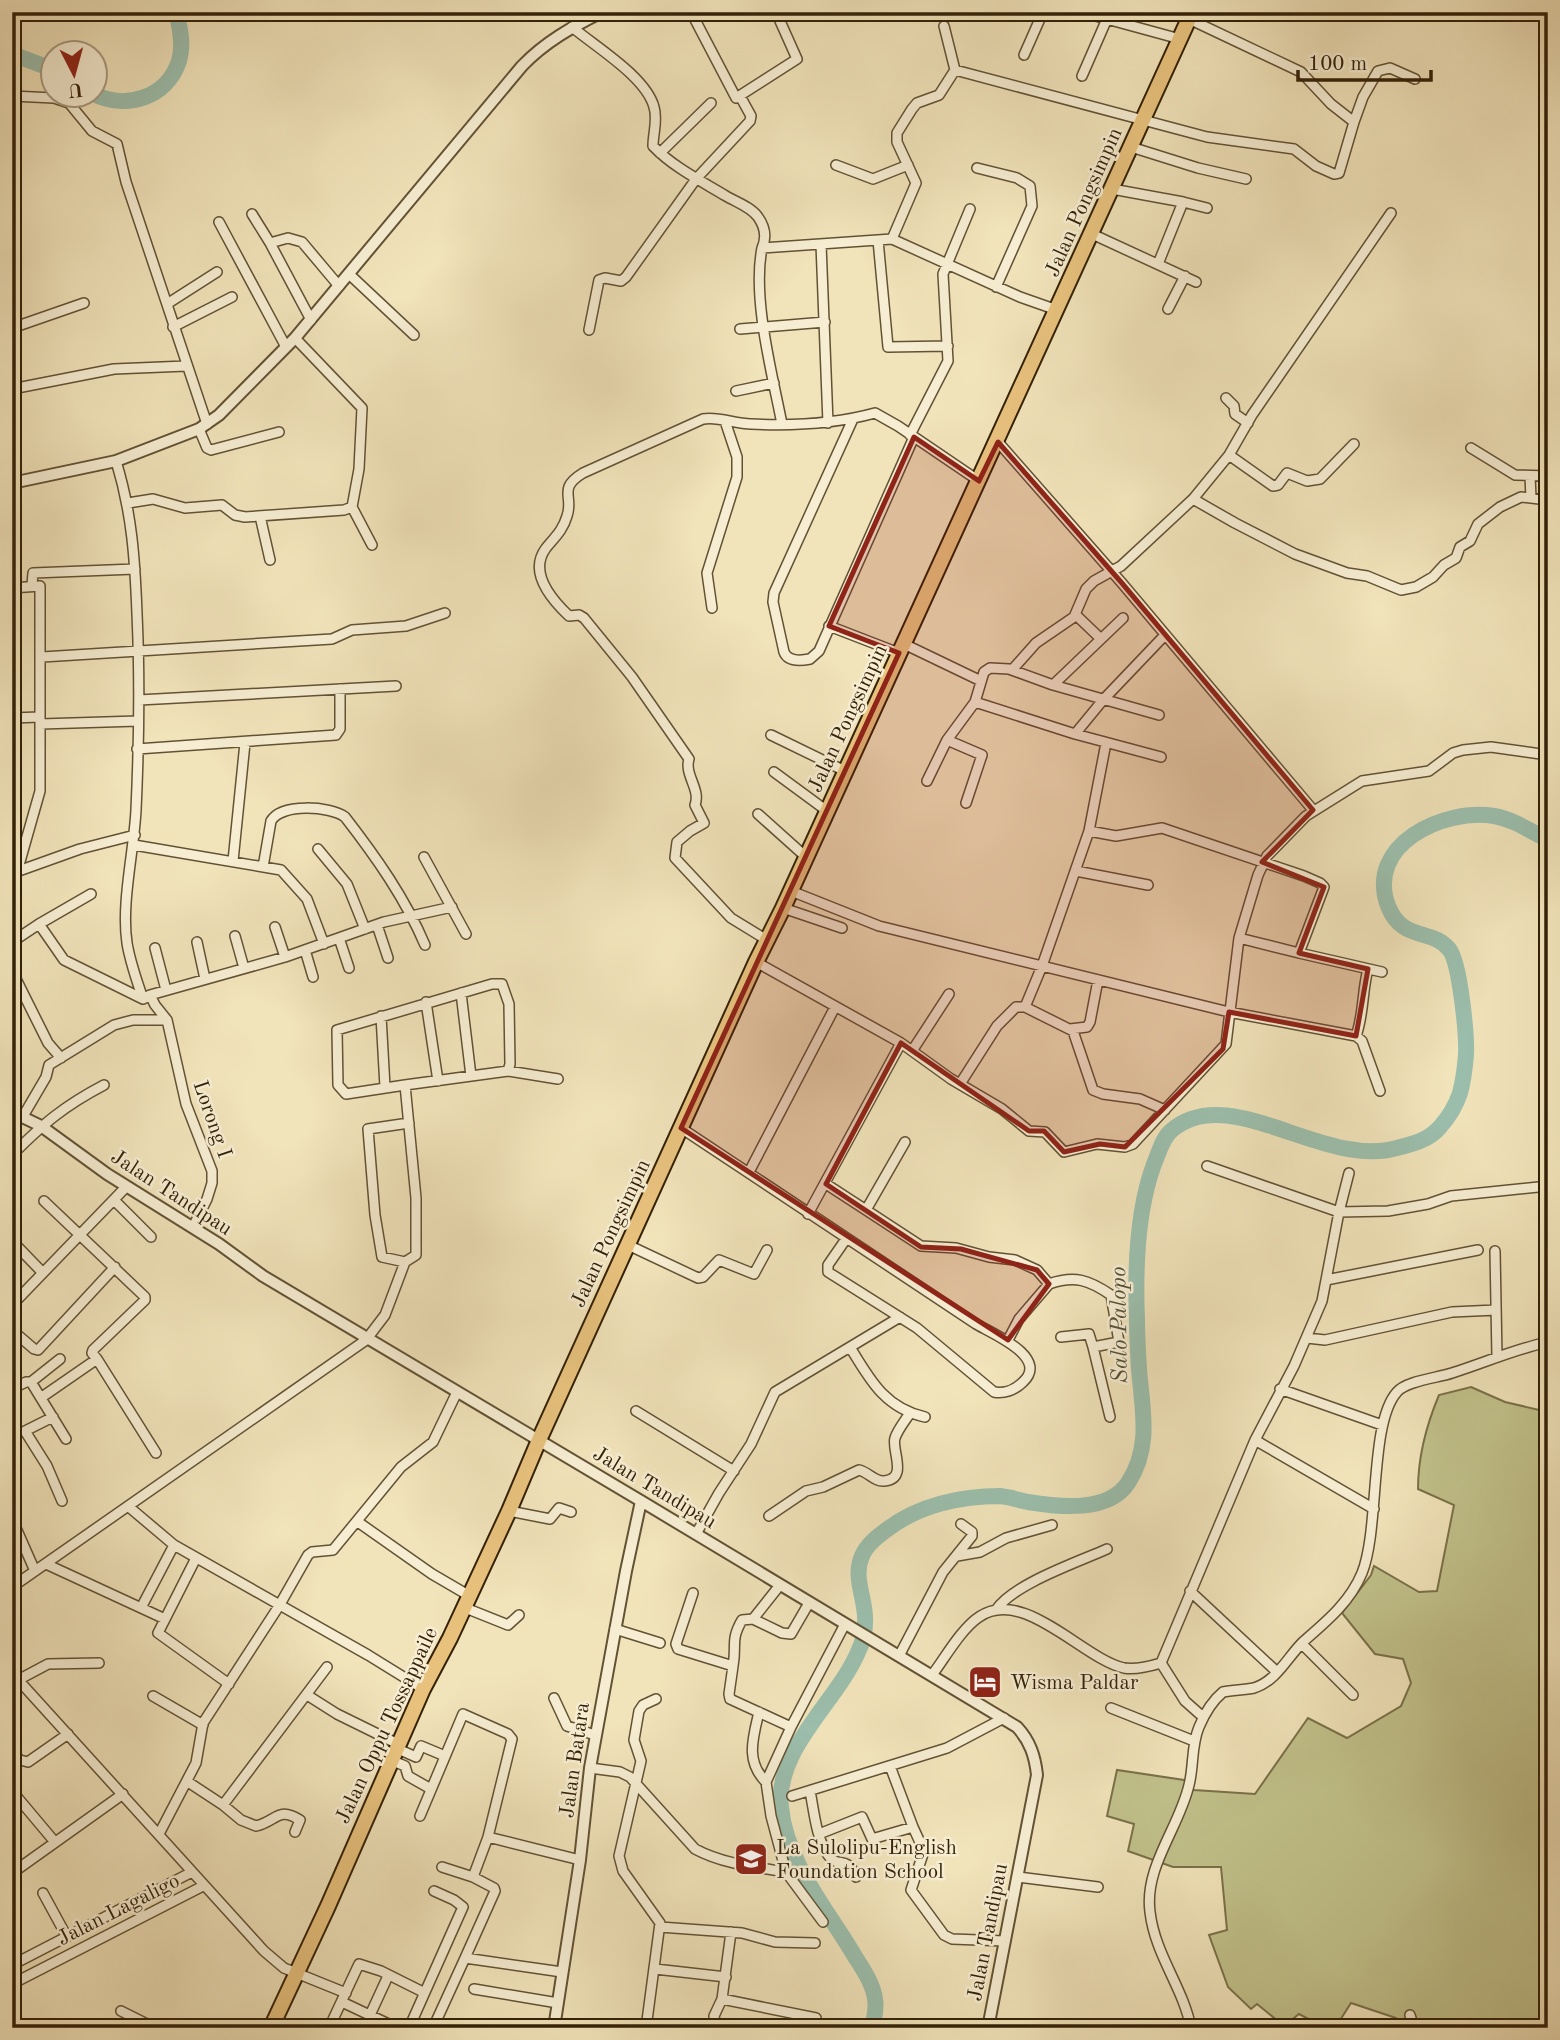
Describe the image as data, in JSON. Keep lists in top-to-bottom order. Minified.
{"streets":{"main road":["Jalan Pongsimpin","Jalan Oppu Tossappaile"],"street":["Lorong I","Jalan Tandipau","Jalan Batara","Jalan Lagaligo"]},"crossings":[["Jalan Pongsimpin","Jalan Tandipau"],["Jalan Pongsimpin","Jalan Oppu Tossappaile"],["Lorong I","Jalan Tandipau"],["Jalan Tandipau","Jalan Oppu Tossappaile"],["Jalan Tandipau","Jalan Batara"]],"water":["Salo Palopo"],"places":{"hotel":["Wisma Paldar"],"school or university":["La Sulolipu-English Foundation School"]},"scale_bar":"100 m","north":"bottom"}
